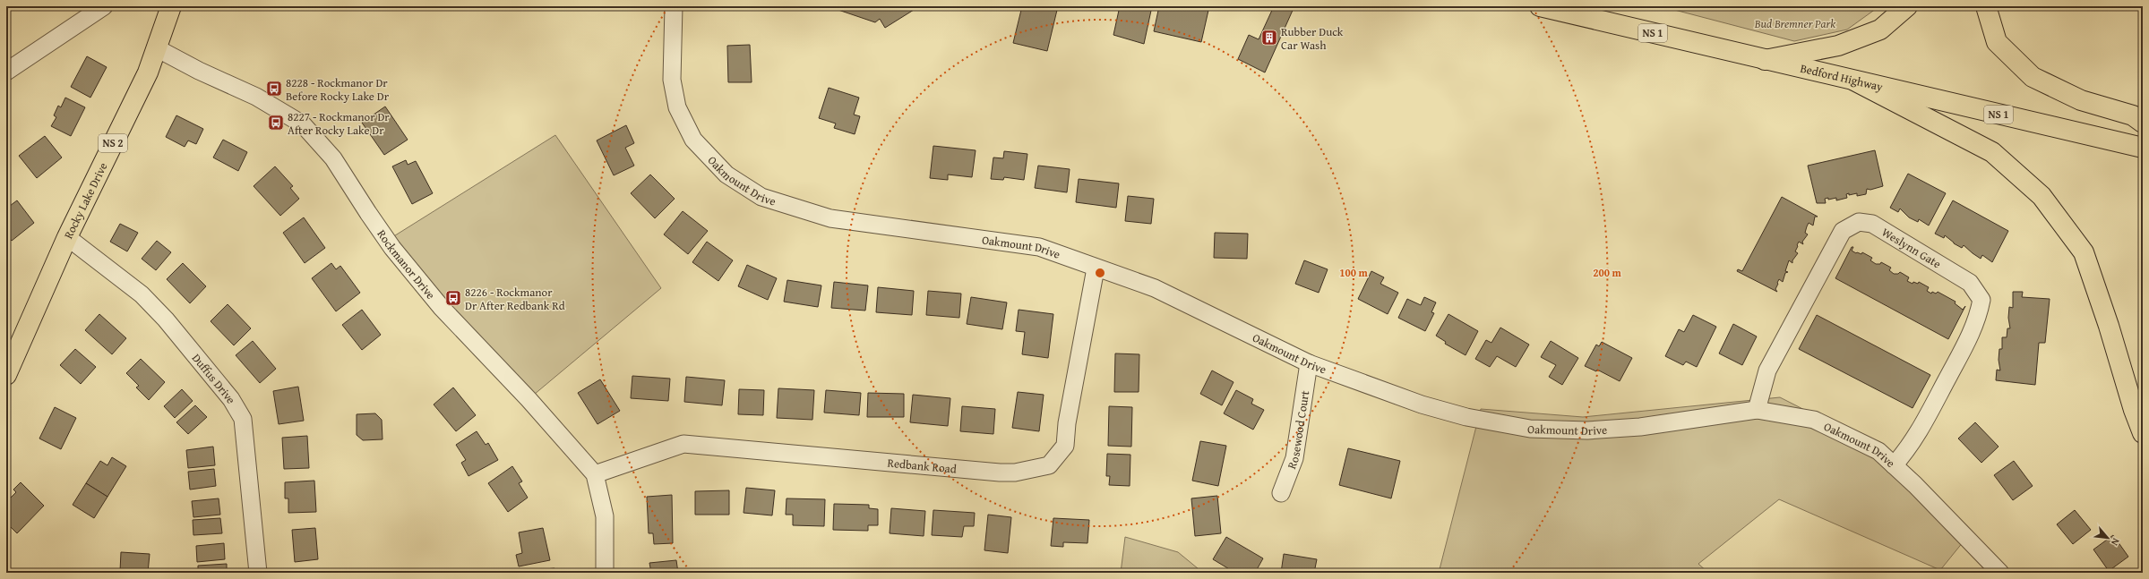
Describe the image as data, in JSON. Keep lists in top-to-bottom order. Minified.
{"streets":{"main road":["NS 1","Bedford Highway","NS 2","Rocky Lake Drive"],"street":["Oakmount Drive","Weslynn Gate","Rockmanor Drive","Duffus Drive","Rosewood Court","Redbank Road"]},"crossings":[["Oakmount Drive","Weslynn Gate"],["Oakmount Drive","Rosewood Court"],["Oakmount Drive","Redbank Road"],["Rocky Lake Drive","Rockmanor Drive"],["Rocky Lake Drive","Duffus Drive"],["Rockmanor Drive","Redbank Road"]],"parks":["Bud Bremner Park"],"places":{"building":["Rubber Duck Car Wash"],"bus stop":["8228 - Rockmanor Dr Before Rocky Lake Dr","8227 - Rockmanor Dr After Rocky Lake Dr","8226 - Rockmanor Dr After Redbank Rd"]},"north":"bottom right","rings":["100 m","200 m"]}
